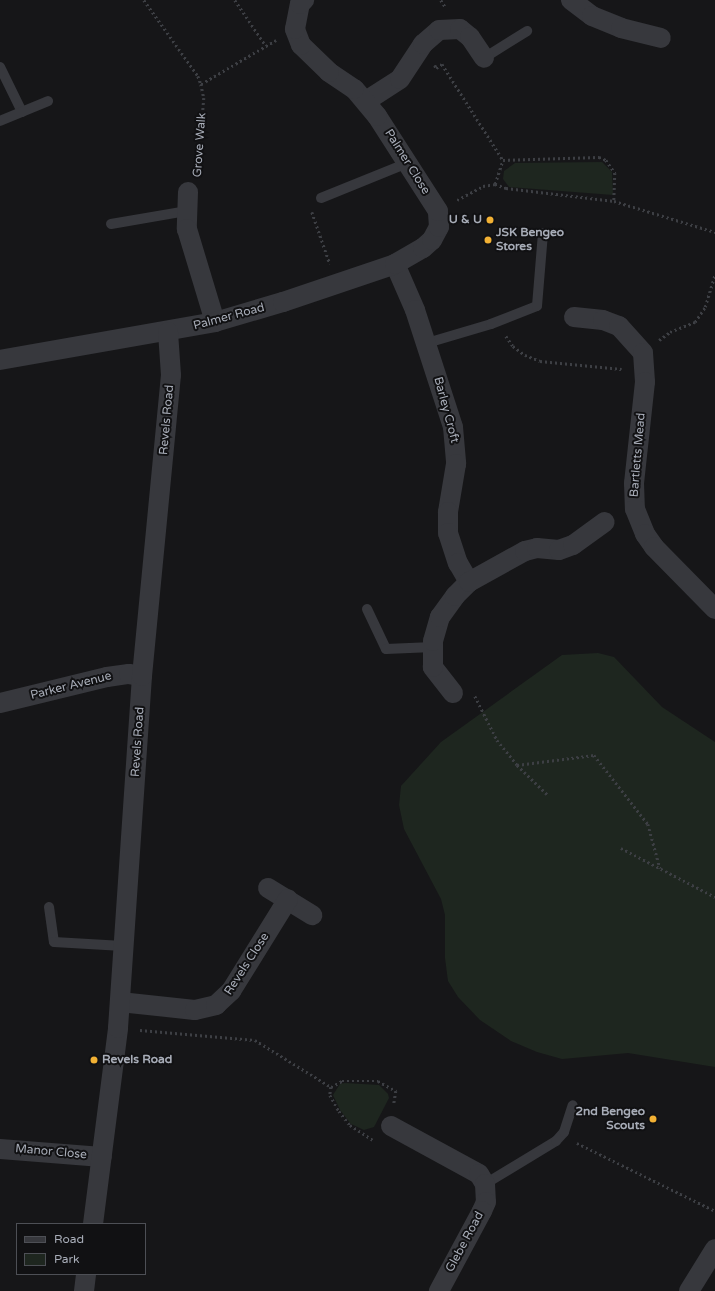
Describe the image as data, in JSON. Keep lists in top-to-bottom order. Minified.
{"streets":{"street":["Palmer Close","Palmer Road","Barley Croft","Revels Road","Bartletts Mead","Parker Avenue","Revels Close","Manor Close","Glebe Road"],"path":["Grove Walk"]},"crossings":[["Palmer Close","Palmer Road"],["Palmer Road","Barley Croft"],["Palmer Road","Revels Road"],["Revels Road","Parker Avenue"],["Revels Road","Revels Close"],["Revels Road","Manor Close"]],"places":["U & U","JSK Bengeo Stores","Revels Road","2nd Bengeo Scouts"],"legend":["Road","Park"]}
